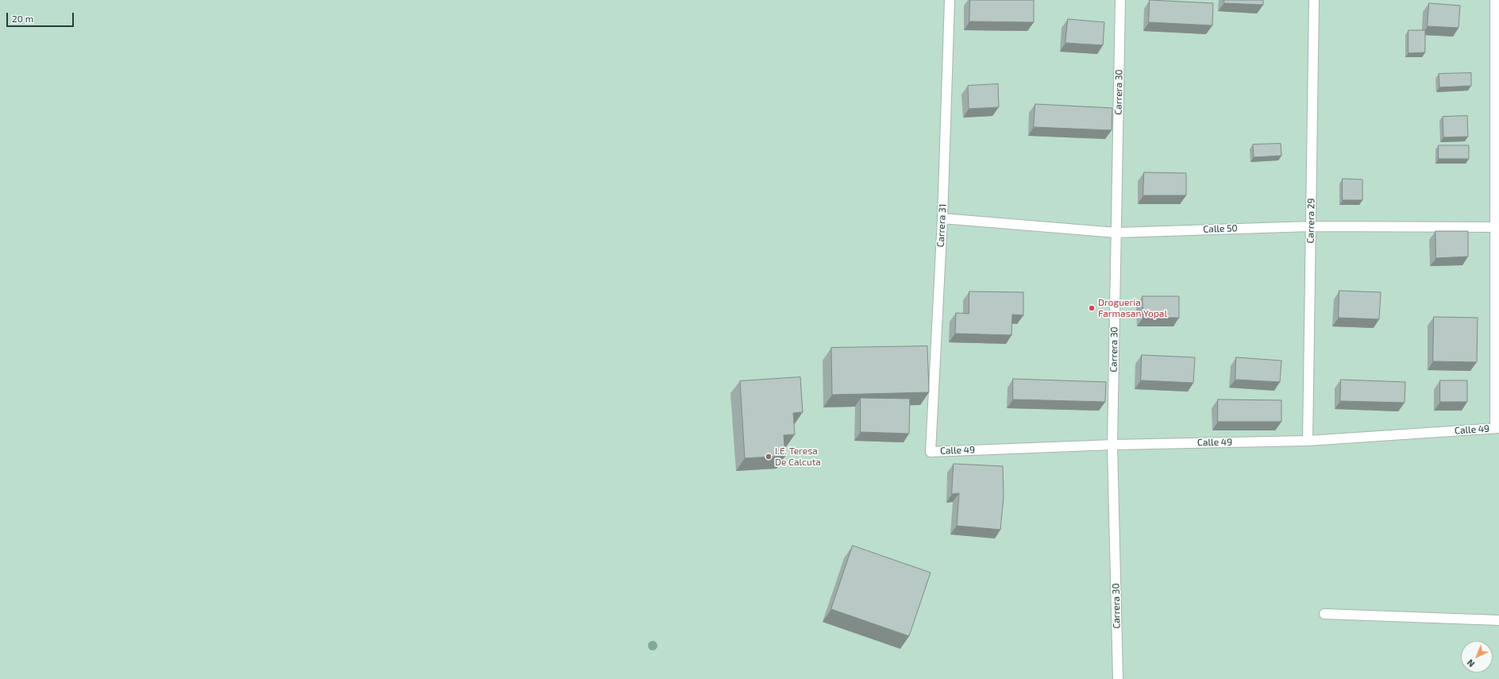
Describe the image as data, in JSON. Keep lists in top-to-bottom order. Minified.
{"streets":{"street":["Carrera 30","Carrera 29","Carrera 31","Calle 50","Calle 49"]},"crossings":[["Carrera 30","Calle 50"],["Carrera 30","Calle 49"],["Carrera 29","Calle 50"],["Carrera 29","Calle 49"],["Carrera 31","Calle 50"],["Carrera 31","Calle 49"]],"places":["Drogueria Farmasan Yopal","I.E. Teresa De Calcuta"],"scale_bar":"20 m","north":"bottom left"}
